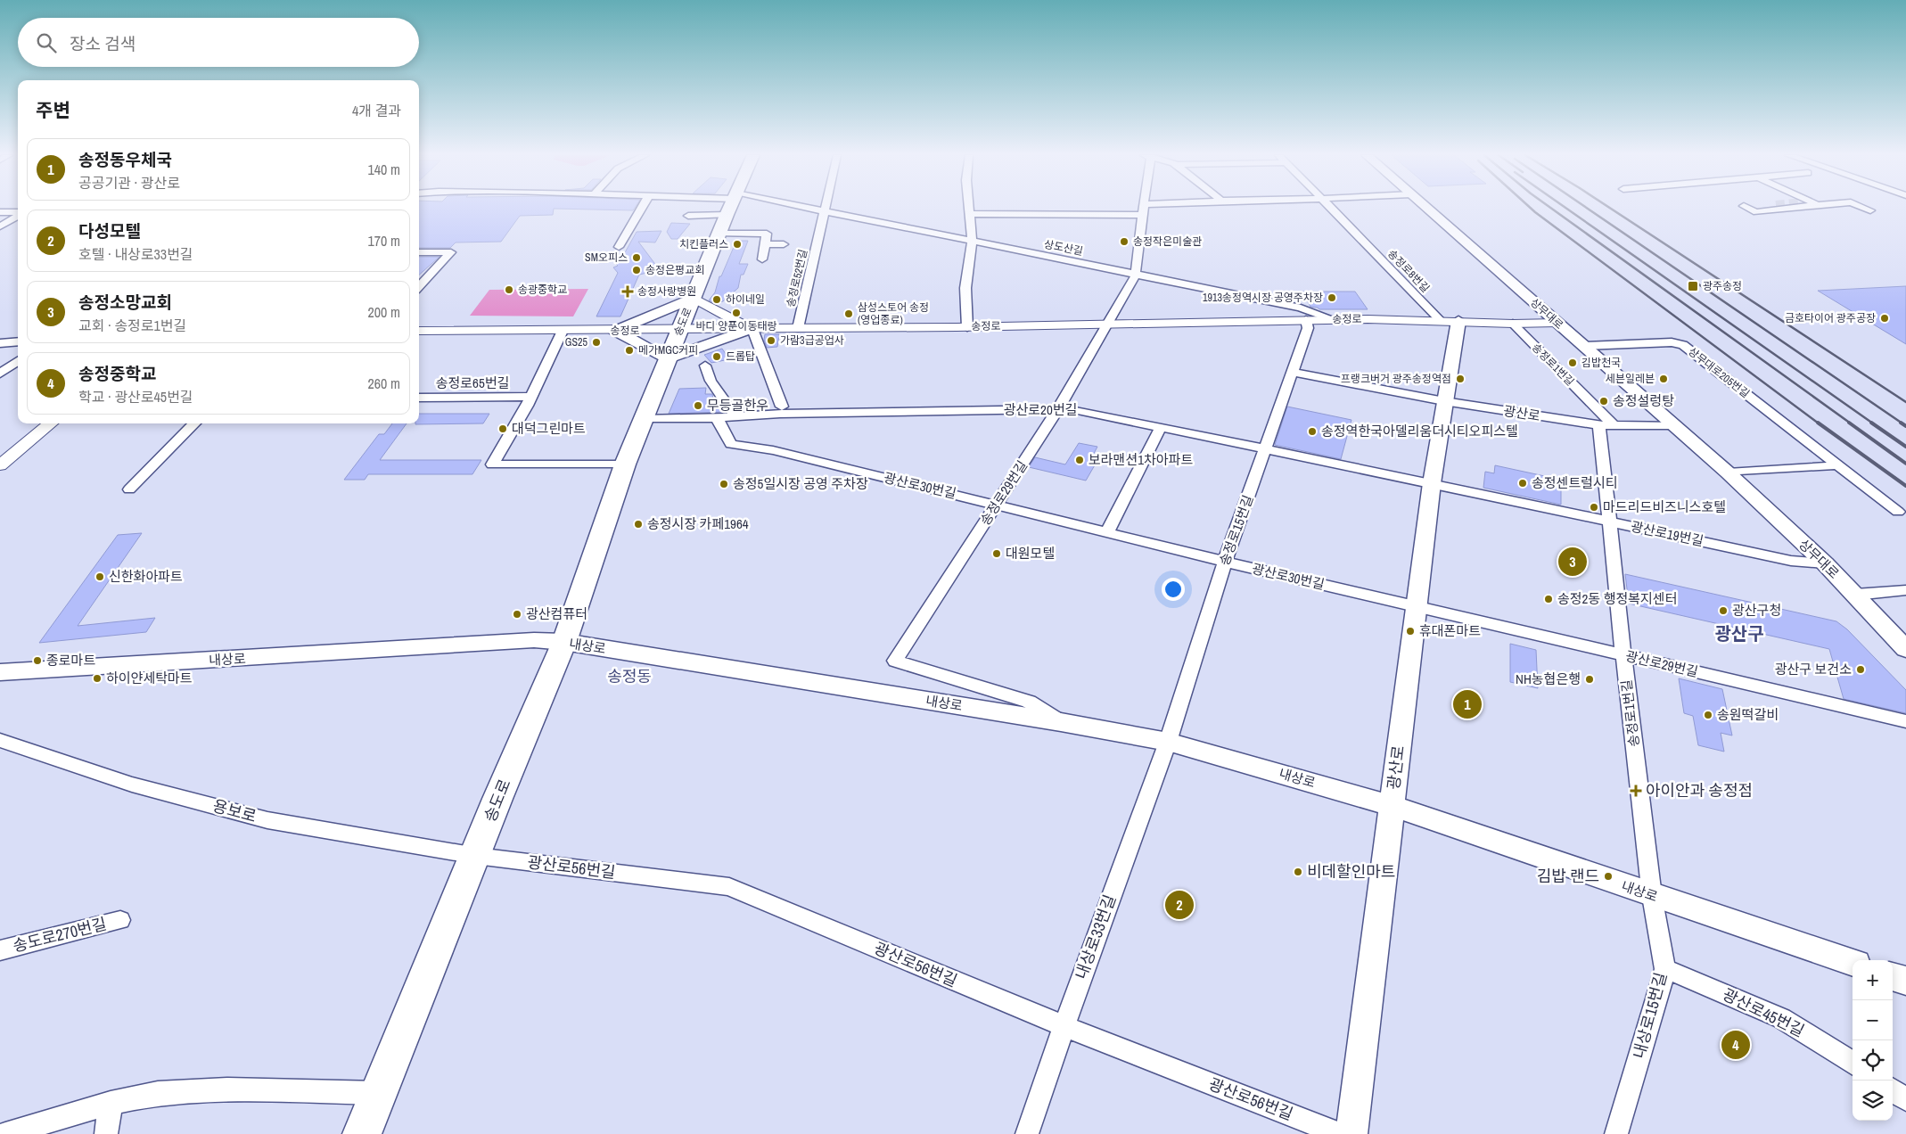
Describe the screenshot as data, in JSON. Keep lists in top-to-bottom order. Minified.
{"streets":{"main road":["상무대로","송도로","광산로","내상로"],"street":["상도산길","송정로8번길","송정로52번길","송정로","송정로1번길","상무대로205번길","송정로65번길","광산로20번길","광산로30번길","송정로29번길","송정로15번길","광산로19번길","광산로29번길","용보로","광산로56번길","송도로270번길","내상로33번길","광산로45번길","내상로15번길"]},"crossings":[["상도산길","송정로52번길"],["상도산길","송정로"],["상도산길","송정로29번길"],["송정로8번길","송정로"],["송정로8번길","광산로"],["송정로52번길","송정로"],["상무대로","송정로"],["상무대로","상무대로205번길"],["상무대로","광산로"],["상무대로","광산로19번길"],["송정로","송도로"],["송정로","송정로1번길"],["송정로","광산로"],["송정로","송정로29번길"],["송정로","송정로15번길"],["송도로","광산로20번길"],["송도로","내상로"],["송도로","용보로"],["송도로","광산로56번길"],["송정로1번길","광산로"],["송정로1번길","광산로19번길"],["송정로1번길","내상로"],["송정로1번길","광산로29번길"],["송정로1번길","내상로15번길"],["광산로20번길","광산로"],["광산로20번길","광산로30번길"],["광산로20번길","송정로29번길"],["광산로20번길","송정로15번길"],["광산로20번길","광산로19번길"],["광산로","광산로30번길"],["광산로","송정로15번길"],["광산로","광산로19번길"],["광산로","내상로"],["광산로","광산로29번길"],["광산로30번길","송정로29번길"],["광산로30번길","송정로15번길"],["광산로30번길","광산로29번길"],["송정로29번길","내상로"],["송정로15번길","내상로"],["송정로15번길","내상로33번길"],["내상로","내상로33번길"],["내상로","내상로15번길"],["용보로","광산로56번길"],["광산로56번길","내상로33번길"],["광산로45번길","내상로15번길"]],"districts":["광산구","송정동"],"places":{"other":["송정작은미술관","치킨플러스","SM오피스","송정은평교회","송광중학교","1913송정역시장 공영주차장","하이네일","바디 양푼이동태랑","삼성스토어 송정 (영업종료)","금호타이어 광주공장","가람3급공업사","GS25","메가MGC커피","드롭탑","김밥천국","프랭크버거 광주송정역점","세븐일레븐","송정설렁탕","무등골한우","대덕그린마트","송정역한국아델리움더시티오피스텔","보라맨션1차아파트","송정센트럴시티","송정5일시장 공영 주차장","마드리드비즈니스호텔","송정시장 카페1964","대원모텔","신한화아파트","송정2동 행정복지센터","광산구청","광산컴퓨터","휴대폰마트","종로마트","광산구 보건소","하이얀세탁마트","NH농협은행","송원떡갈비","비데할인마트","김밥 랜드"],"transit":["광주송정"],"health":["송정사랑병원","아이안과 송정점"]},"page":{"search":"장소 검색","heading":["주변","4개 결과"],"list":[{"mark":"1","name":"송정동우체국","note":"공공기관 · 광산로","value":"140 m"},{"mark":"2","name":"다성모텔","note":"호텔 · 내상로33번길","value":"170 m"},{"mark":"3","name":"송정소망교회","note":"교회 · 송정로1번길","value":"200 m"},{"mark":"4","name":"송정중학교","note":"학교 · 광산로45번길","value":"260 m"}],"pins":["3","1","2","4"],"map_buttons":["+","−"]}}
